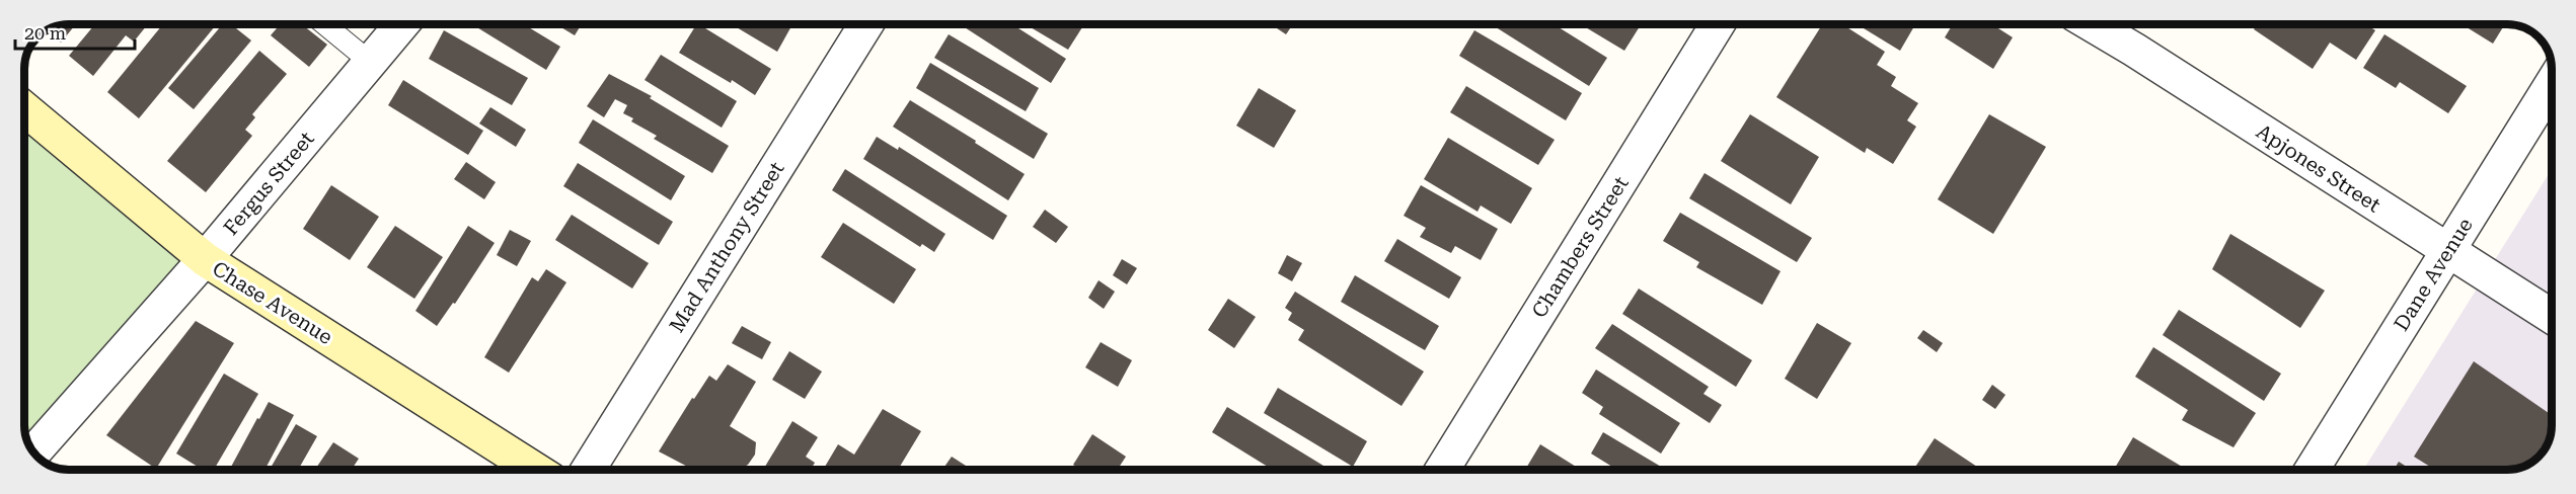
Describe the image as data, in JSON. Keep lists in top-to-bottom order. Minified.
{"streets":{"street":["Apjones Street","Fergus Street","Mad Anthony Street","Chambers Street","Dane Avenue","Chase Avenue"]},"crossings":[["Apjones Street","Dane Avenue"],["Fergus Street","Chase Avenue"]],"scale_bar":"20 m"}
